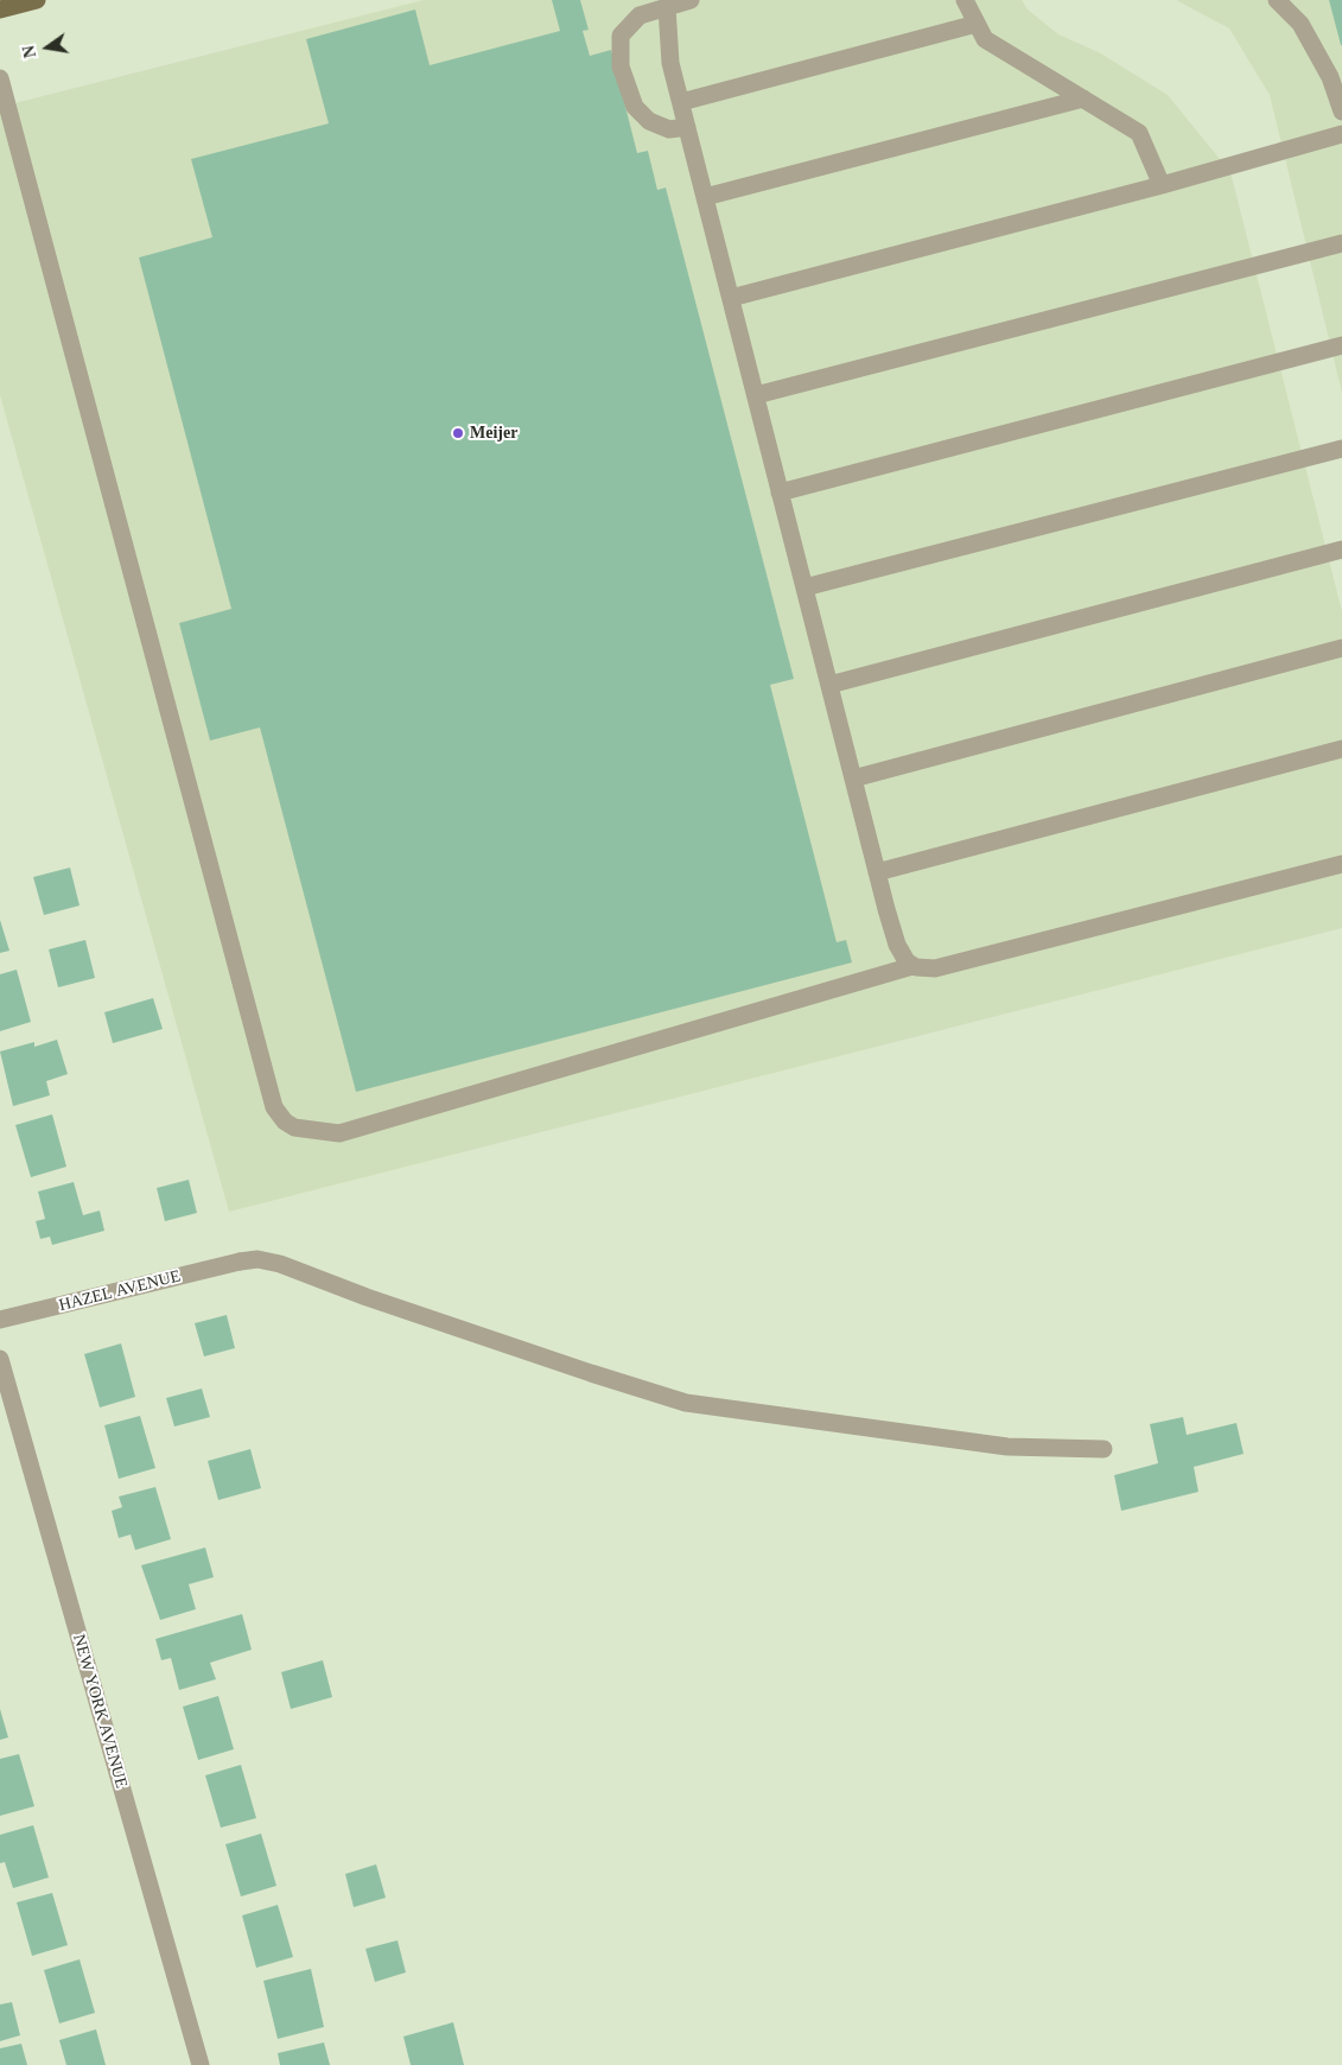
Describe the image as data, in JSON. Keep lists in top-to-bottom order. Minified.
{"streets":{"street":["HAZEL AVENUE","NEW YORK AVENUE"]},"places":["Meijer"],"north":"left"}
